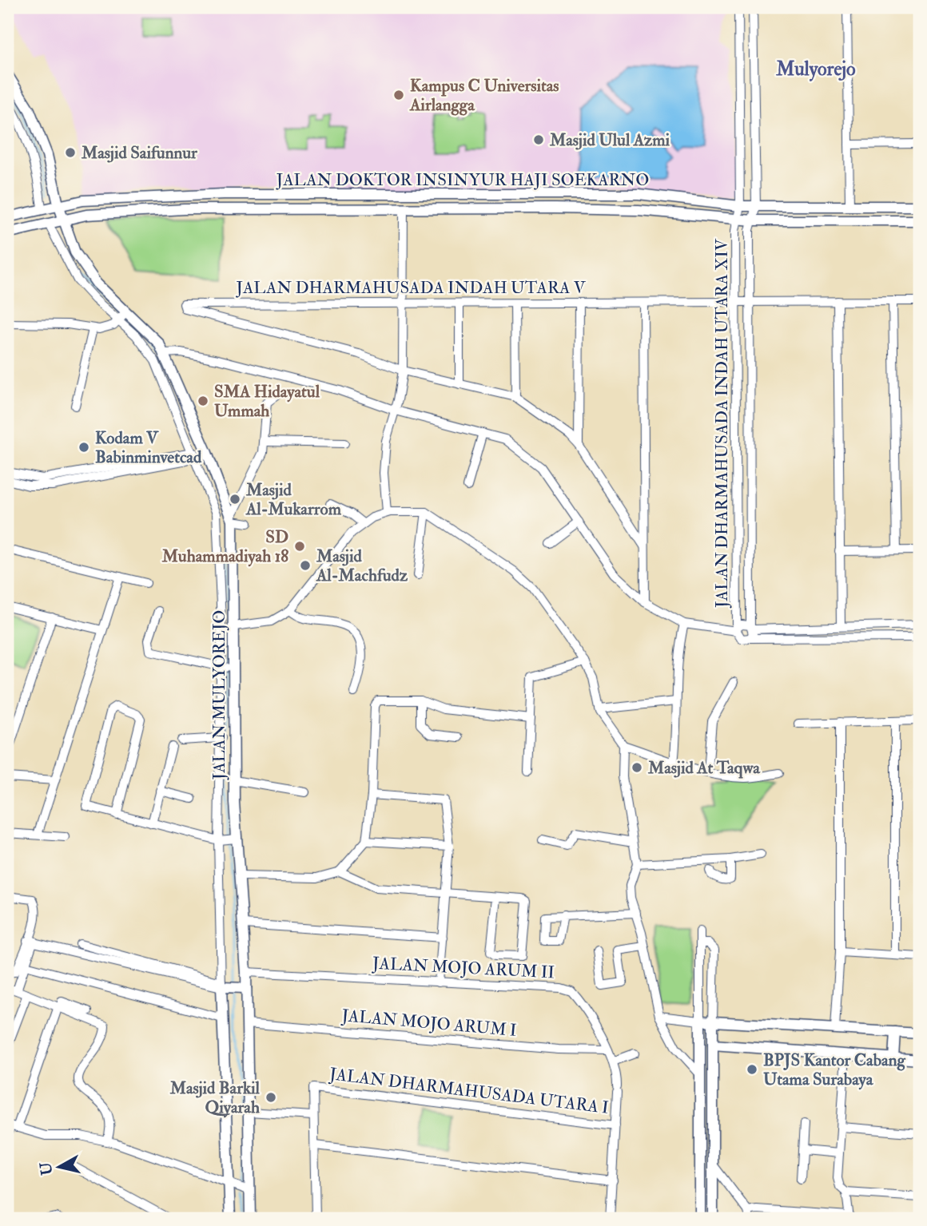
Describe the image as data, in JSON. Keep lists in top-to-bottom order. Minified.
{"streets":{"main road":["JALAN DOKTOR INSINYUR HAJI SOEKARNO","JALAN MULYOREJO"],"street":["JALAN DHARMAHUSADA INDAH UTARA V","JALAN DHARMAHUSADA INDAH UTARA XIV","JALAN MOJO ARUM II","JALAN MOJO ARUM I","JALAN DHARMAHUSADA UTARA I"]},"crossings":[["JALAN DOKTOR INSINYUR HAJI SOEKARNO","JALAN DHARMAHUSADA INDAH UTARA XIV"],["JALAN DOKTOR INSINYUR HAJI SOEKARNO","JALAN MULYOREJO"],["JALAN DHARMAHUSADA INDAH UTARA V","JALAN DHARMAHUSADA INDAH UTARA XIV"],["JALAN DHARMAHUSADA INDAH UTARA XIV","JALAN MULYOREJO"],["JALAN MULYOREJO","JALAN MOJO ARUM II"],["JALAN MULYOREJO","JALAN MOJO ARUM I"],["JALAN MOJO ARUM II","JALAN MOJO ARUM I"],["JALAN MOJO ARUM II","JALAN DHARMAHUSADA UTARA I"]],"districts":["Mulyorejo"],"places":["Kampus C Universitas Airlangga","Masjid Ulul Azmi","Masjid Saifunnur","SMA Hidayatul Ummah","Kodam V Babinminvetcad","Masjid Al-Mukarrom","SD Muhammadiyah 18","Masjid Al-Machfudz","Masjid At Taqwa","BPJS Kantor Cabang Utama Surabaya","Masjid Barkil Qiyarah"],"north":"left"}
